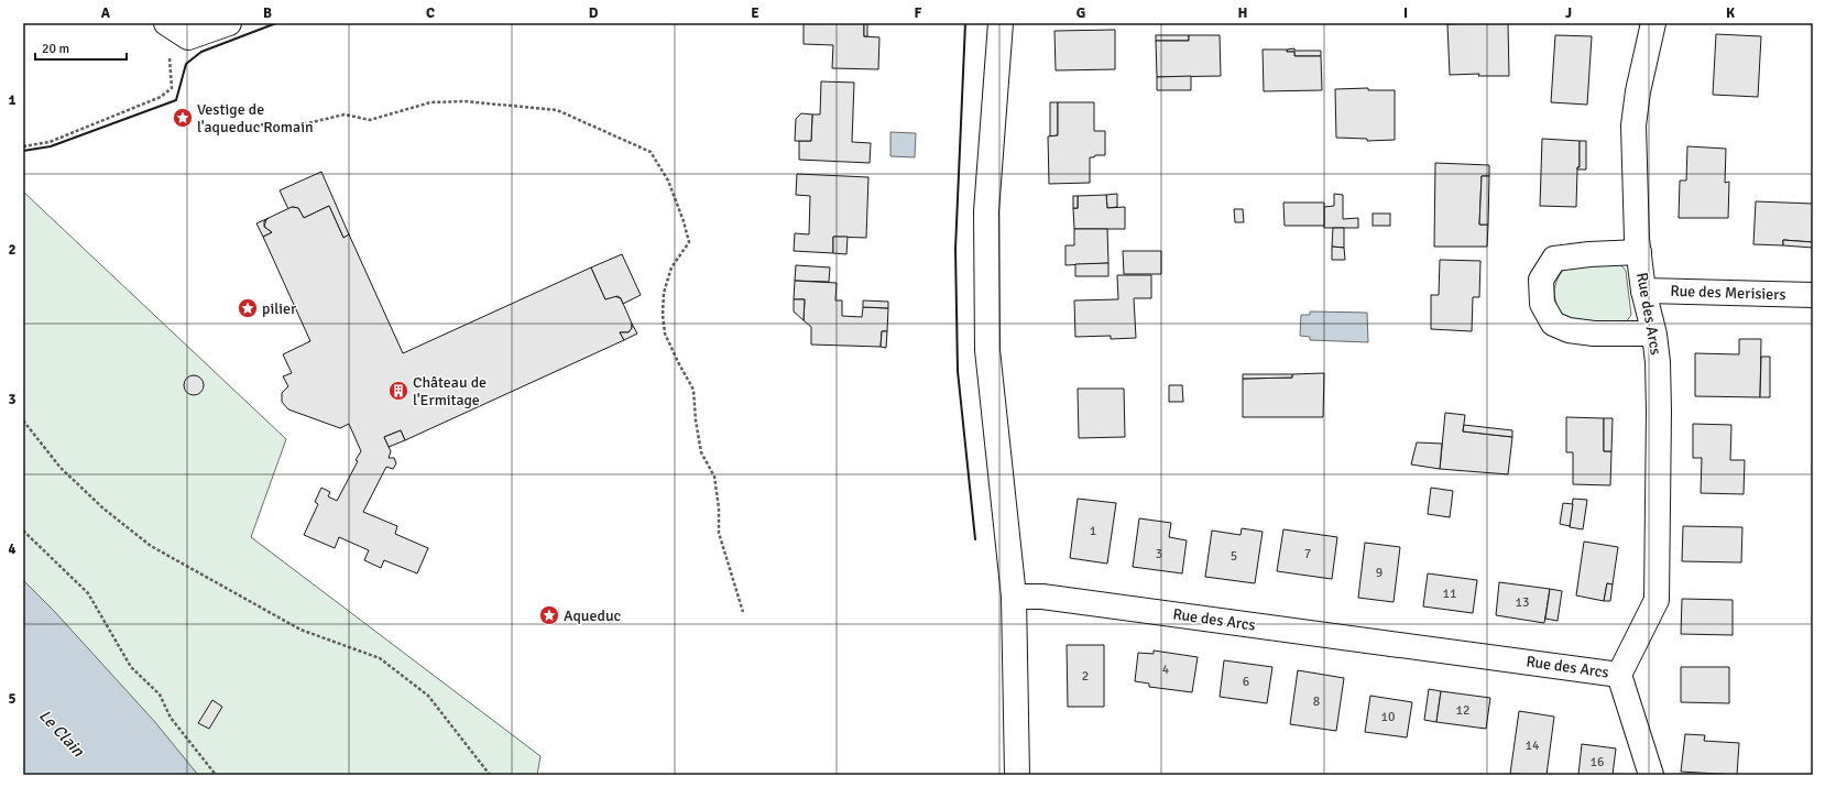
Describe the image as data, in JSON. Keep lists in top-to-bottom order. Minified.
{"streets":{"street":["Rue des Merisiers","Rue des Arcs"]},"crossings":[["Rue des Merisiers","Rue des Arcs"]],"water":["Le Clain"],"places":{"place":["Vestige de l'aqueduc Romain","pilier","Aqueduc"],"building":["Château de l'Ermitage"]},"house_numbers":["1","3","7","5","9","11","13","4","2","6","8","12","10","14","16"],"scale_bar":"20 m","grid":{"columns":["A","B","C","D","E","F","G","H","I","J","K"],"rows":["1","2","3","4","5"]}}
